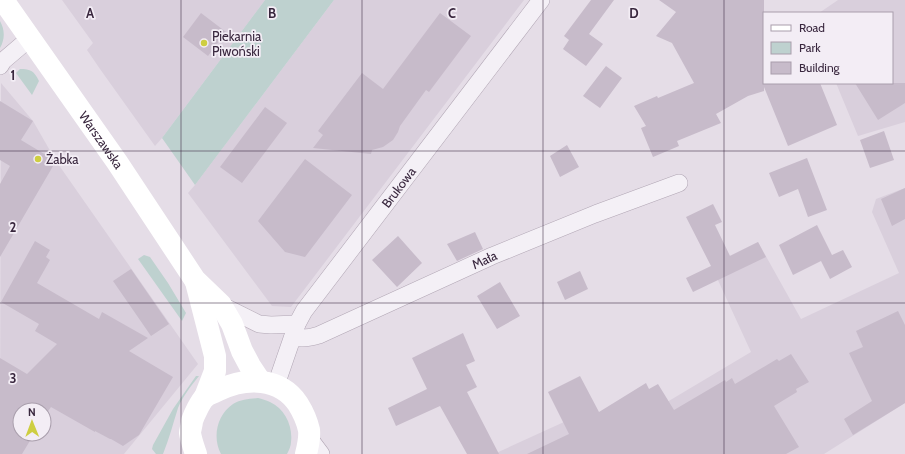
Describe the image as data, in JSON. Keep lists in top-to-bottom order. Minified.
{"streets":{"street":["Warszawska","Brukowa","Mała"]},"crossings":[["Warszawska","Brukowa"],["Warszawska","Mała"],["Brukowa","Mała"]],"places":["Piekarnia Piwoński","Żabka"],"legend":["Road","Park","Building"],"north":"top","grid":{"columns":["A","B","C","D"],"rows":["1","2","3"]}}
